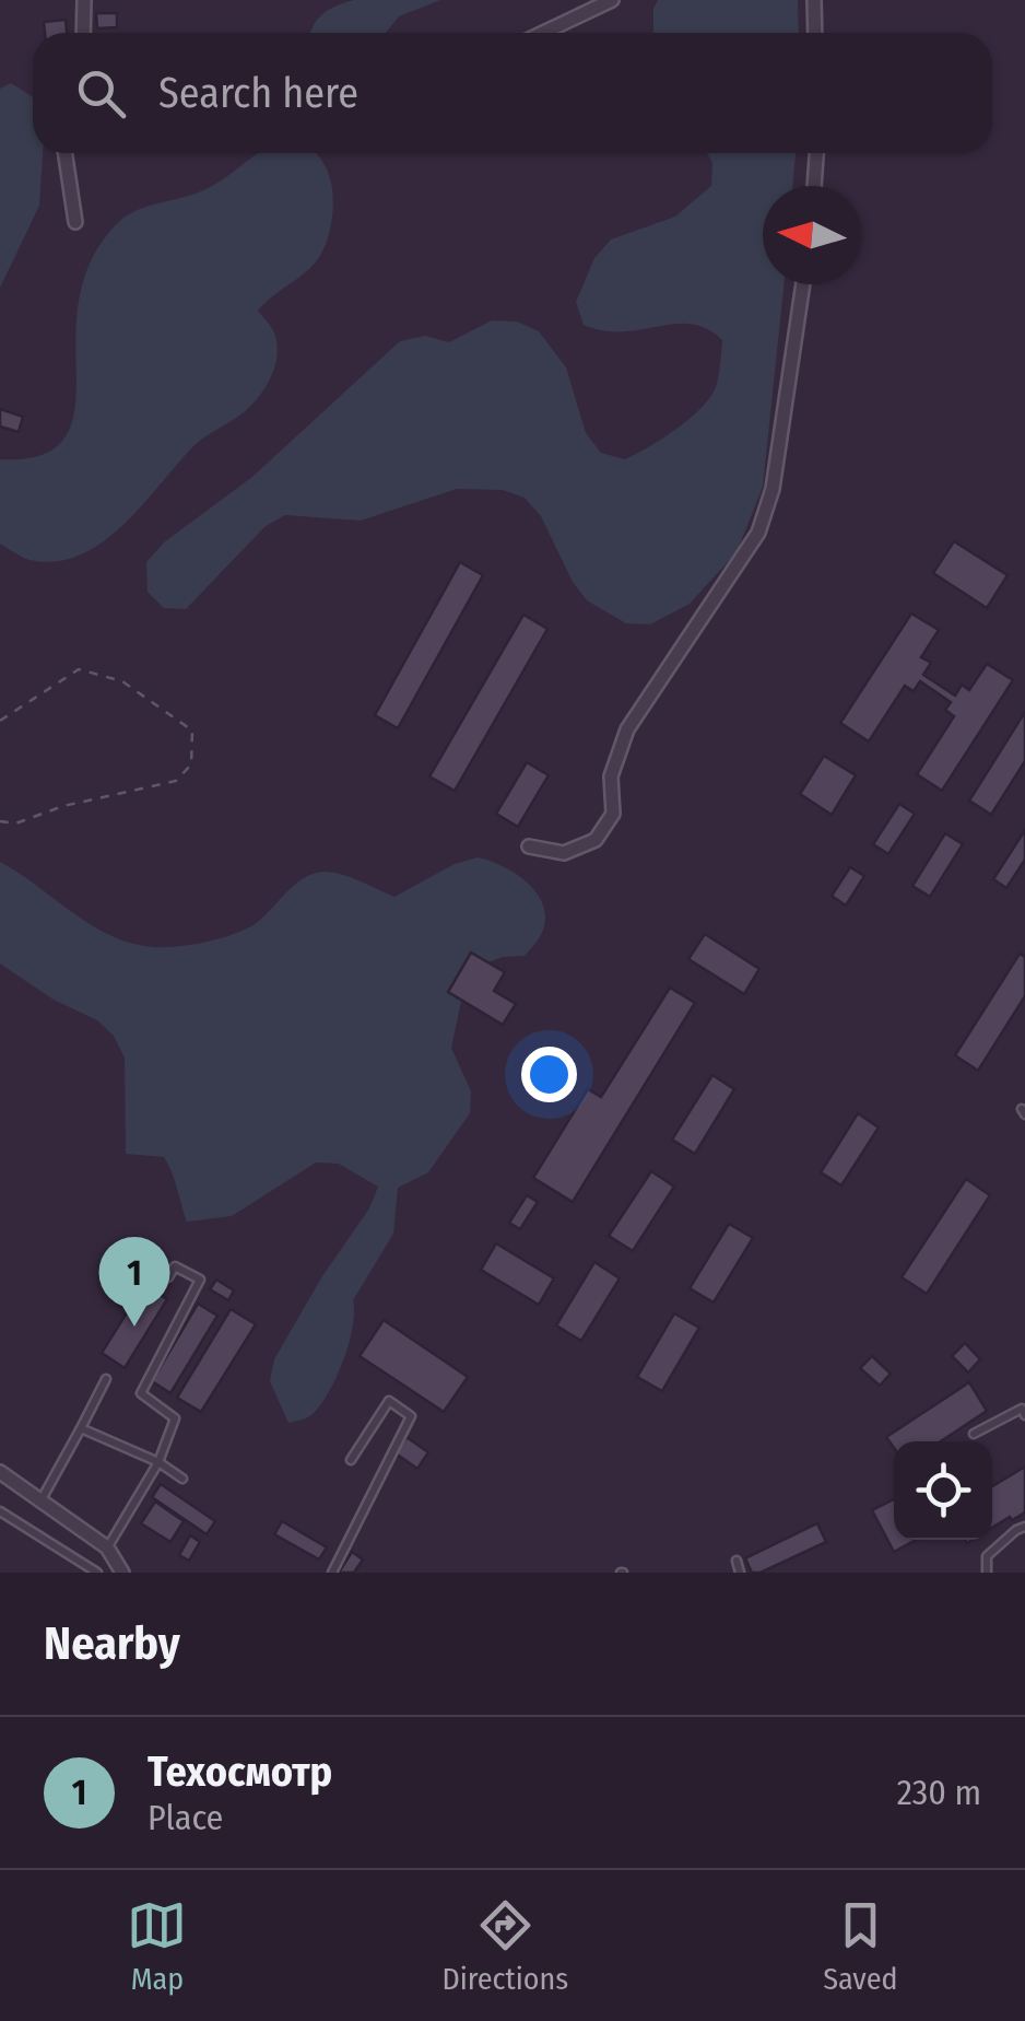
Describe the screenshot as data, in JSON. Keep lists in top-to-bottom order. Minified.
{"north":"left","page":{"search":"Search here","pins":"1","heading":"Nearby","list":[{"mark":"1","name":"Техосмотр","note":"Place","value":"230 m"}],"nav":["Map","Directions","Saved"]}}
